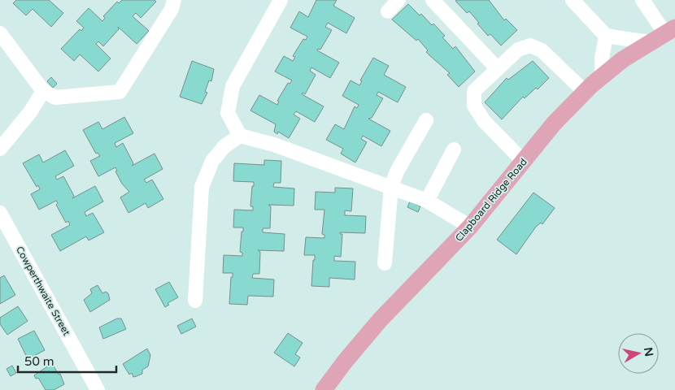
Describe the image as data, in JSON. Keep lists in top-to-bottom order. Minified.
{"streets":{"main road":["Clapboard Ridge Road"],"street":["Cowperthwaite Street"]},"scale_bar":"50 m","north":"right"}
